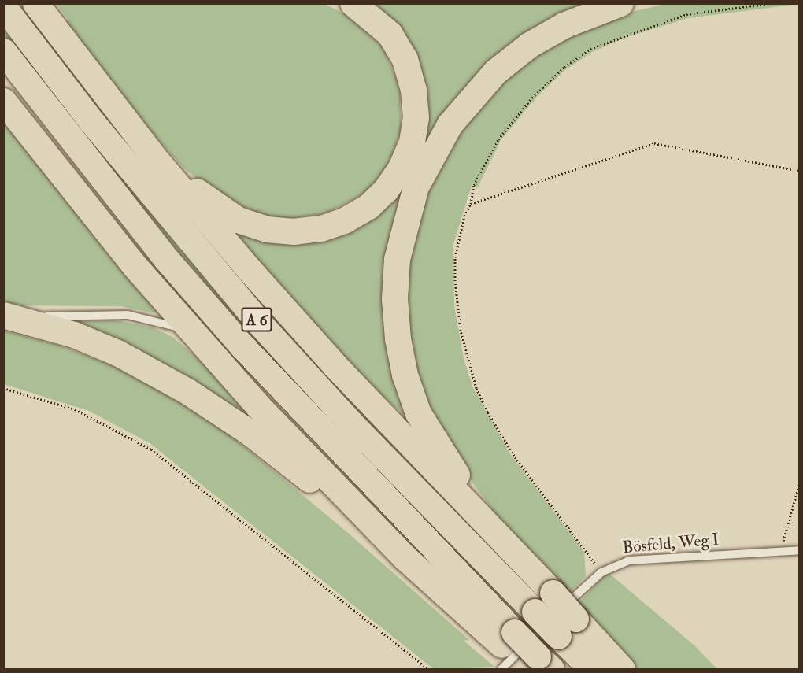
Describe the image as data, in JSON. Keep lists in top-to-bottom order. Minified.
{"streets":{"highway":["A 6"],"lane":["Bösfeld, Weg I"]},"crossings":[["A 6","Bösfeld, Weg I"]]}
